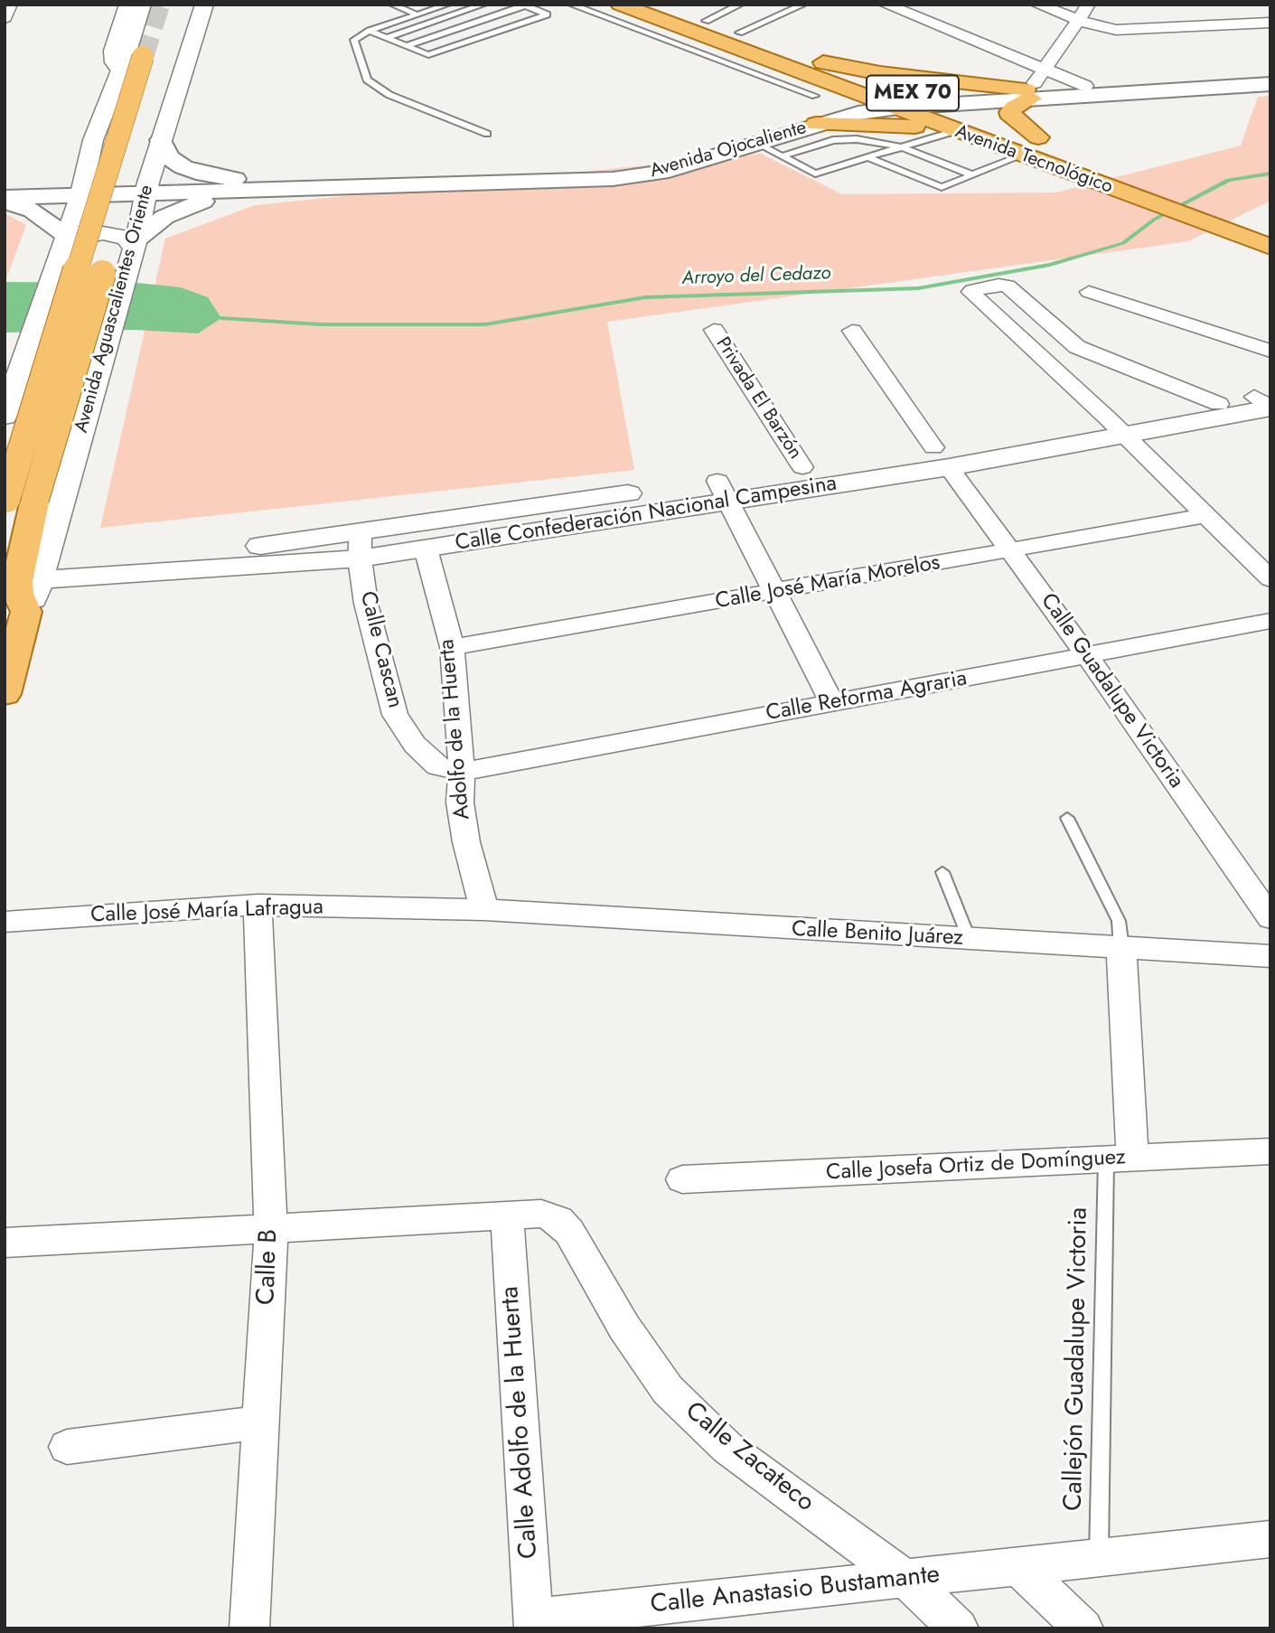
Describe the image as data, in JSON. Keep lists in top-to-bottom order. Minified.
{"streets":{"main road":["MEX 70","Avenida Ojocaliente","Avenida Tecnológico","Avenida Aguascalientes Oriente"],"street":["Privada El Barzón","Calle Confederación Nacional Campesina","Calle José María Morelos","Calle Cascan","Calle Guadalupe Victoria","Calle Reforma Agraria","Adolfo de la Huerta","Calle José María Lafragua","Calle Benito Juárez","Calle Josefa Ortiz de Domínguez","Calle B","Calle Adolfo de la Huerta","Calle Zacateco","Calle Anastasio Bustamante"],"lane":["Callejón Guadalupe Victoria"]},"crossings":[["Avenida Ojocaliente","Avenida Tecnológico"],["Avenida Ojocaliente","Avenida Aguascalientes Oriente"],["Avenida Aguascalientes Oriente","Calle Confederación Nacional Campesina"],["Privada El Barzón","Calle Confederación Nacional Campesina"],["Calle Confederación Nacional Campesina","Calle Cascan"],["Calle Confederación Nacional Campesina","Calle Guadalupe Victoria"],["Calle Confederación Nacional Campesina","Adolfo de la Huerta"],["Calle José María Morelos","Calle Guadalupe Victoria"],["Calle José María Morelos","Adolfo de la Huerta"],["Calle Cascan","Calle Reforma Agraria"],["Calle Cascan","Adolfo de la Huerta"],["Calle Guadalupe Victoria","Calle Reforma Agraria"],["Calle Reforma Agraria","Adolfo de la Huerta"],["Adolfo de la Huerta","Calle José María Lafragua"],["Adolfo de la Huerta","Calle Benito Juárez"],["Calle José María Lafragua","Calle Benito Juárez"],["Calle José María Lafragua","Calle B"],["Calle Josefa Ortiz de Domínguez","Callejón Guadalupe Victoria"],["Callejón Guadalupe Victoria","Calle Anastasio Bustamante"],["Calle Adolfo de la Huerta","Calle Zacateco"],["Calle Adolfo de la Huerta","Calle Anastasio Bustamante"],["Calle Zacateco","Calle Anastasio Bustamante"]],"water":["Arroyo del Cedazo"]}
